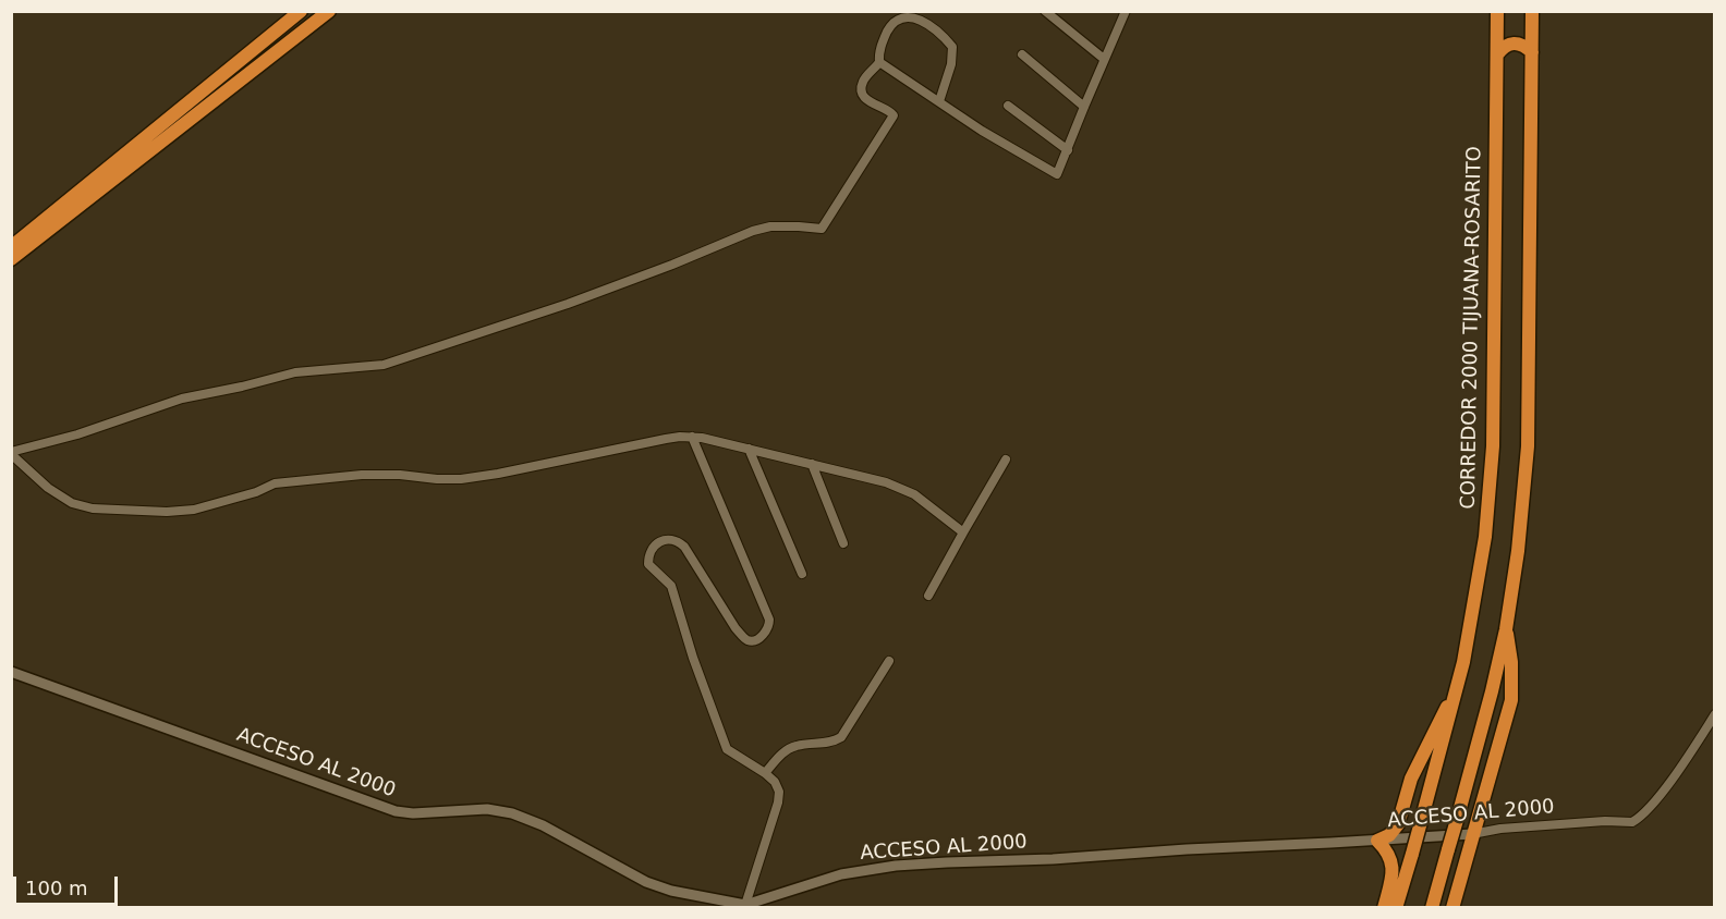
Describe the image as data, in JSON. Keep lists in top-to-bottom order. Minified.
{"streets":{"highway":["CORREDOR 2000 TIJUANA-ROSARITO"],"street":["ACCESO AL 2000"]},"scale_bar":"100 m"}
